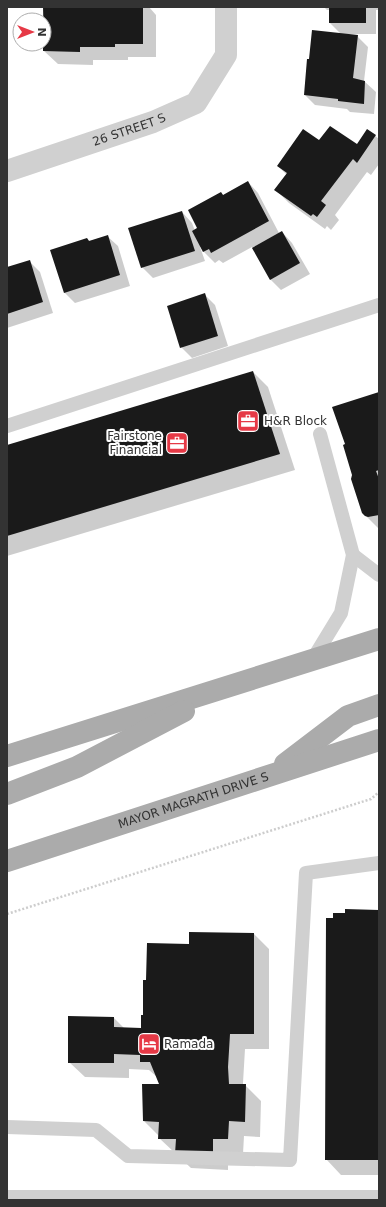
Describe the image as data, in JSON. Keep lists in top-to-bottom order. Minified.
{"streets":{"main road":["MAYOR MAGRATH DRIVE S"],"street":["26 STREET S"]},"places":{"office":["H&R Block","Fairstone Financial"],"hotel":["Ramada"]},"north":"right"}
